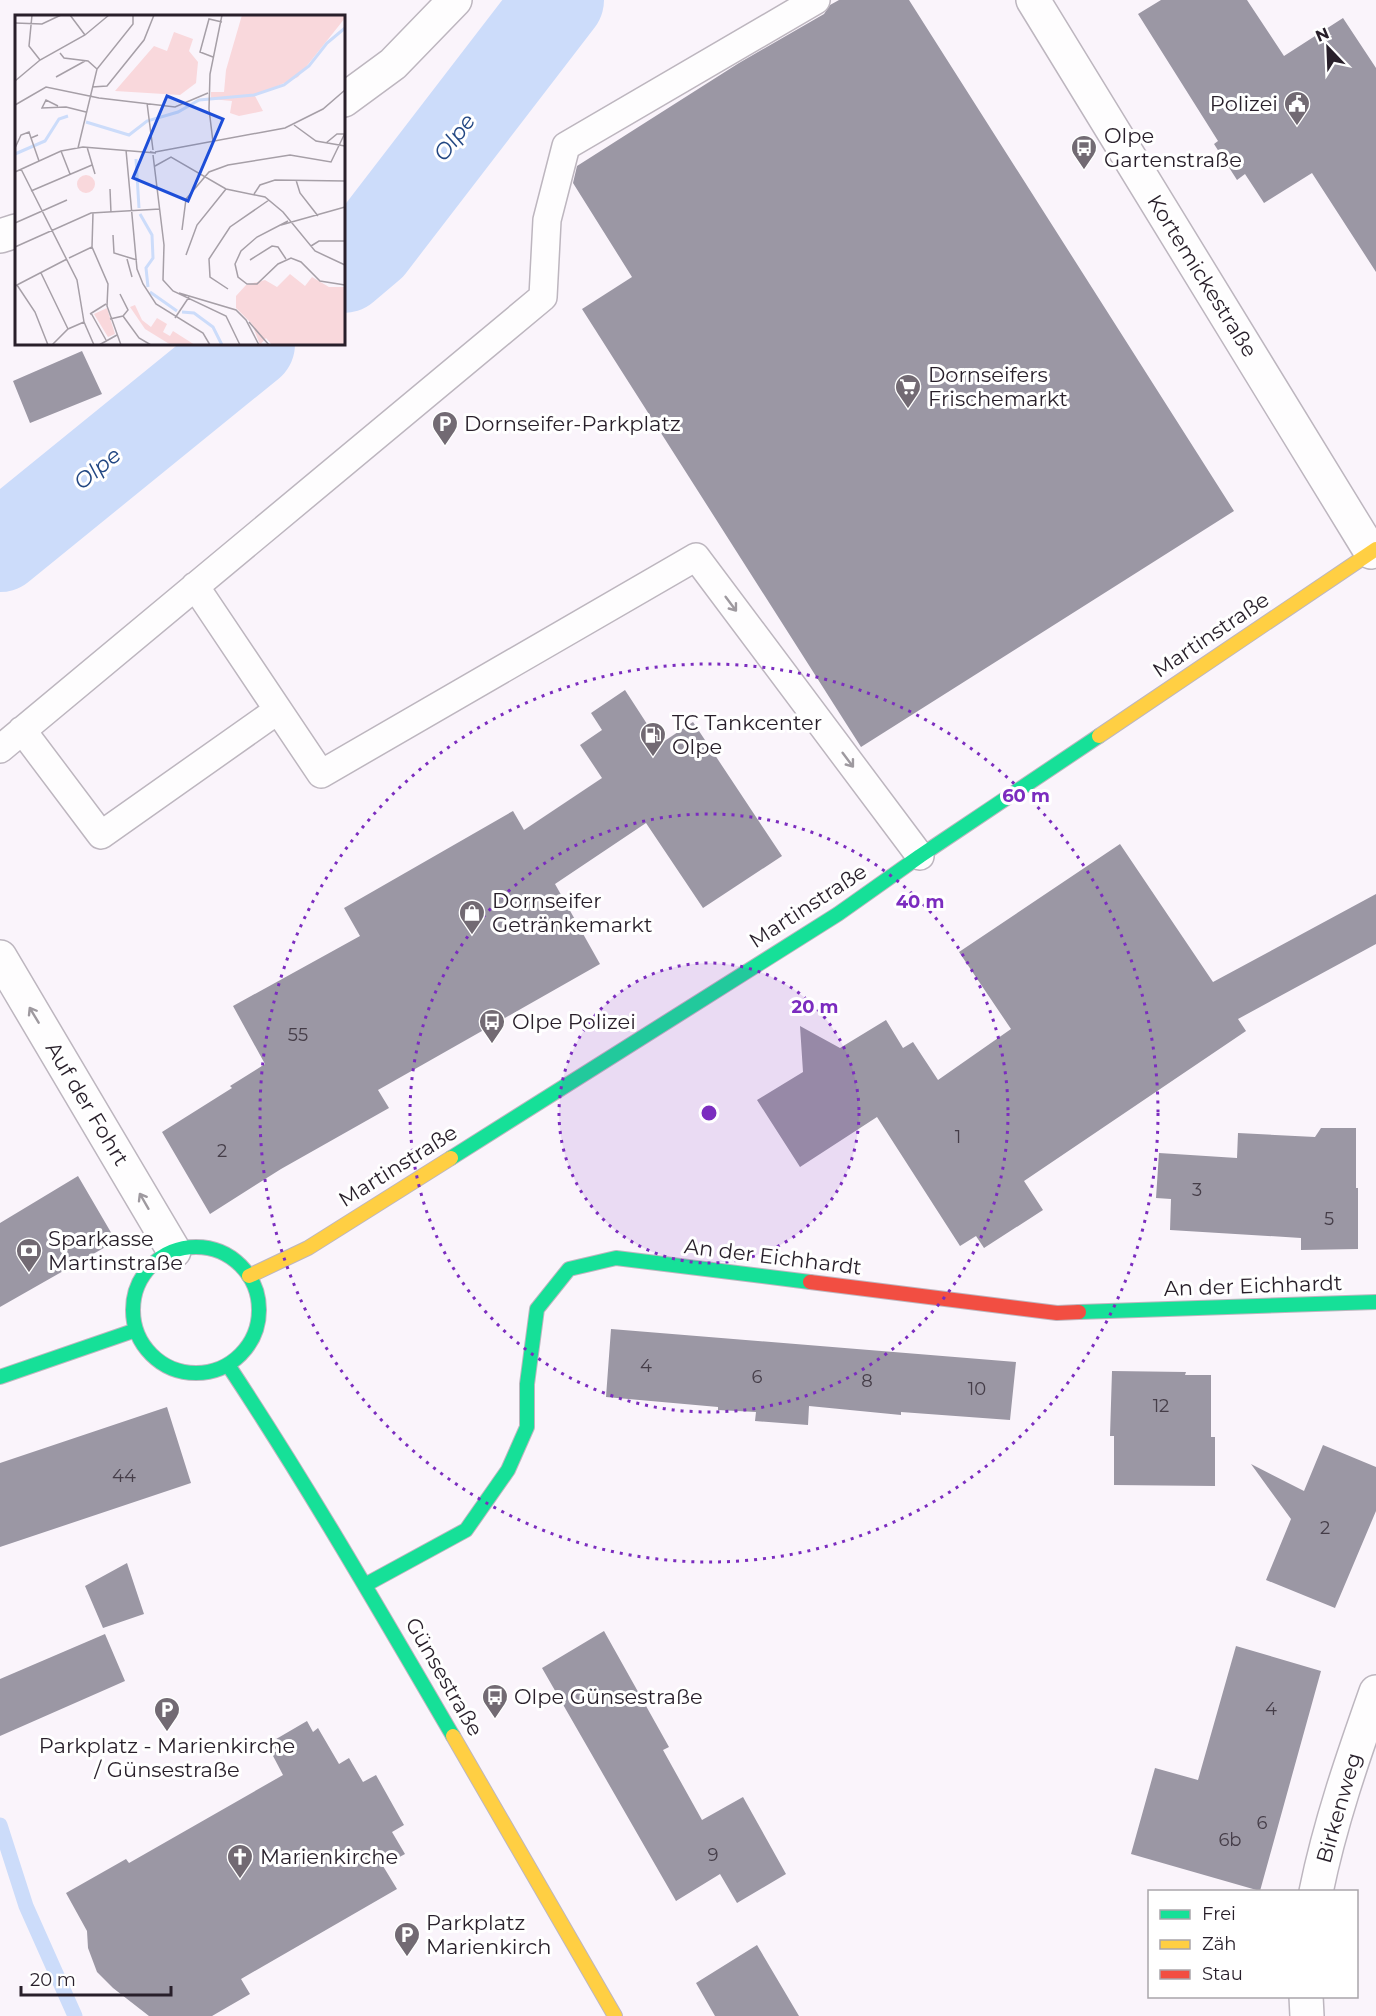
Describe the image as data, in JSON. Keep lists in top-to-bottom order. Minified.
{"streets":{"street":["Kortemickestraße","Martinstraße","Auf der Fohrt","An der Eichhardt","Günsestraße","Birkenweg"]},"crossings":[["Kortemickestraße","Martinstraße"],["Martinstraße","Auf der Fohrt"],["Martinstraße","Günsestraße"],["Auf der Fohrt","Günsestraße"],["An der Eichhardt","Günsestraße"]],"one_way":["Auf der Fohrt"],"water":["Olpe"],"places":{"public building":["Polizei"],"bus stop":["Olpe Gartenstraße","Olpe Polizei","Olpe Günsestraße"],"supermarket":["Dornseifers Frischemarkt"],"parking":["Dornseifer-Parkplatz","Parkplatz - Marienkirche / Günsestraße","Parkplatz Marienkirch"],"fuel station":["TC Tankcenter Olpe"],"shop":["Dornseifer Getränkemarkt"],"bank":["Sparkasse Martinstraße"],"church":["Marienkirche"]},"house_numbers":["55","1","2","3","5","4","6","8","10","12","44","2","4","6","6b","9"],"legend":["Frei","Zäh","Stau"],"scale_bar":"20 m","north":"top left","rings":["60 m","40 m","20 m"]}
